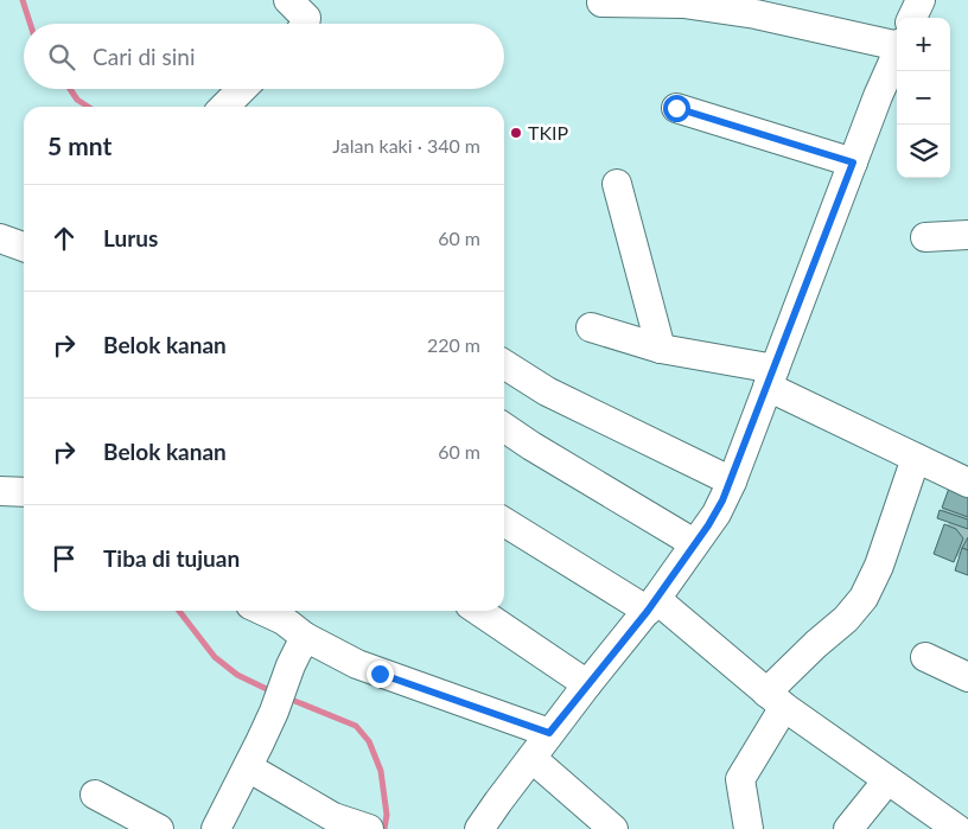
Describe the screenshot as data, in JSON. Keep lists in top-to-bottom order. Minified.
{"places":["TKIP"],"page":{"map_buttons":["+","−"],"search":"Cari di sini","heading":["5 mnt","Jalan kaki · 340 m"],"list":[["Lurus","60 m"],["Belok kanan","220 m"],["Belok kanan","60 m"],"Tiba di tujuan"]}}
